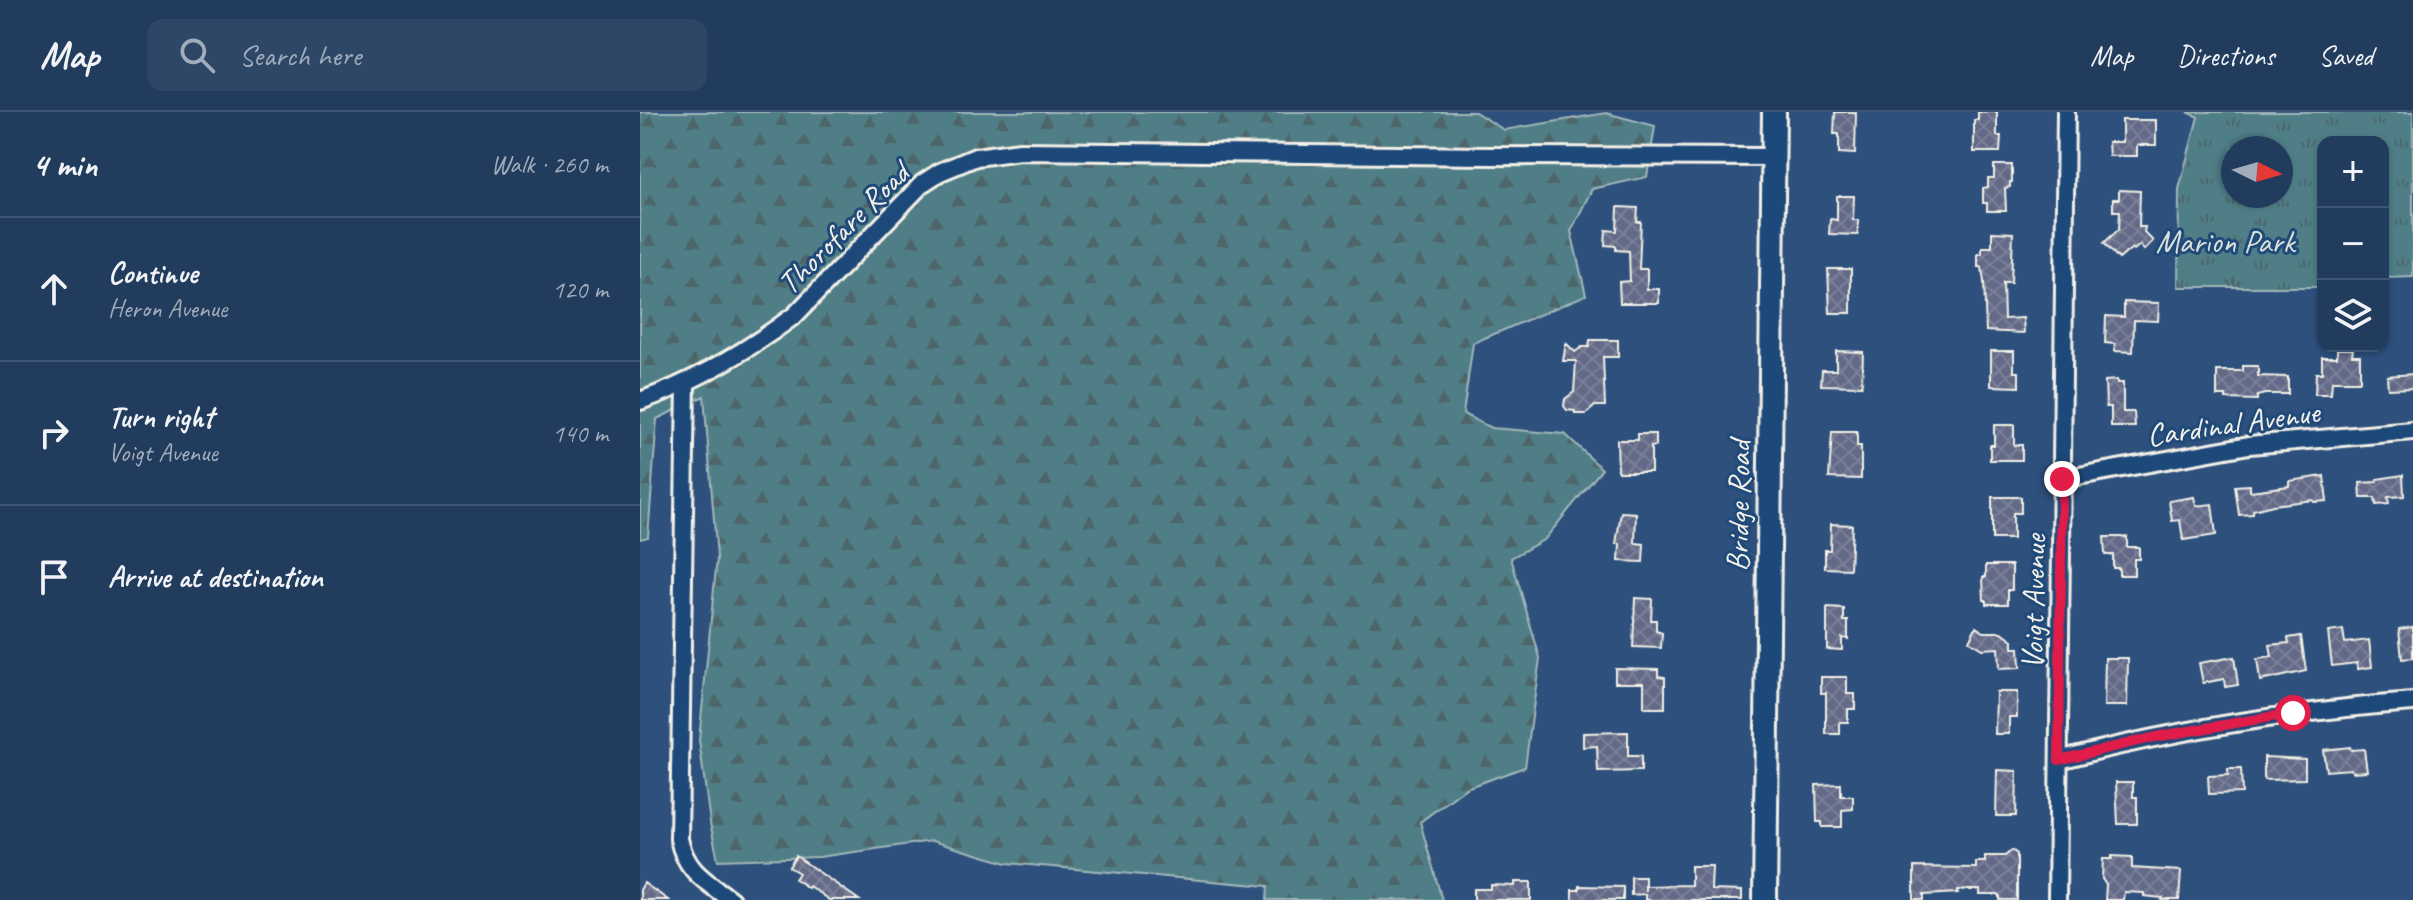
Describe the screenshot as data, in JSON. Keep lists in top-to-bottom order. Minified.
{"streets":{"main road":["Bridge Road"],"street":["Thorofare Road","Cardinal Avenue","Voigt Avenue"]},"crossings":[["Thorofare Road","Bridge Road"],["Cardinal Avenue","Voigt Avenue"]],"parks":["Marion Park"],"north":"right","page":{"header":"Map","search":"Search here","nav":["Map","Directions","Saved"],"heading":["4 min","Walk · 260 m"],"map_buttons":["+","−"],"list":[["Continue","Heron Avenue","120 m"],["Turn right","Voigt Avenue","140 m"],"Arrive at destination"]}}
